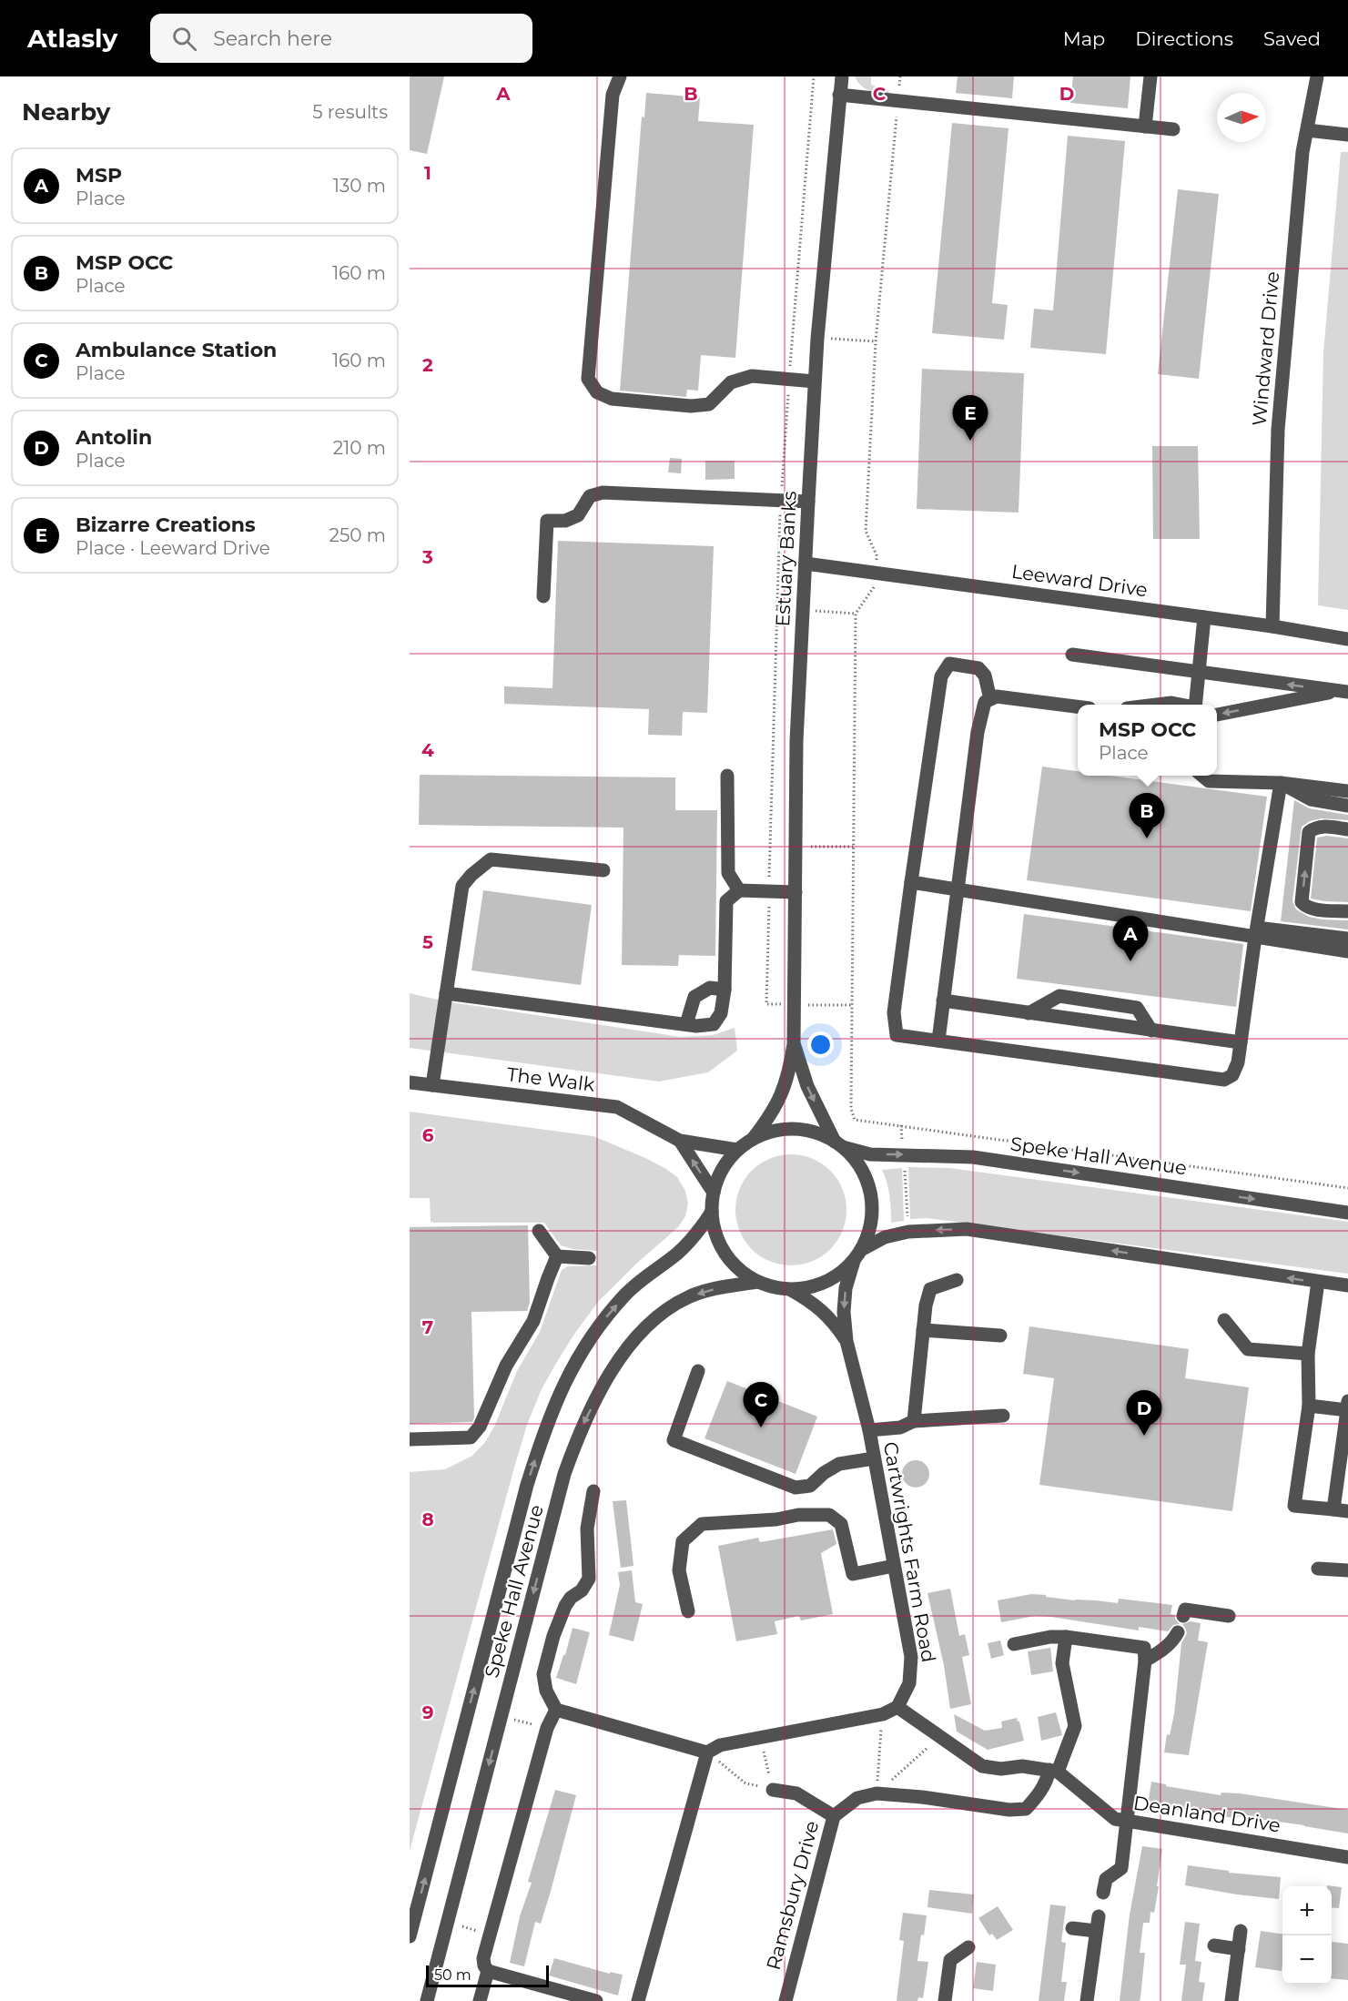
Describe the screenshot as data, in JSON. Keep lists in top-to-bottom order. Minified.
{"streets":{"street":["Windward Drive","Estuary Banks","Leeward Drive","The Walk","Speke Hall Avenue","Cartwrights Farm Road","Deanland Drive","Ramsbury Drive"]},"crossings":[["Windward Drive","Leeward Drive"],["Estuary Banks","Leeward Drive"],["Estuary Banks","The Walk"],["Estuary Banks","Speke Hall Avenue"],["Estuary Banks","Cartwrights Farm Road"],["The Walk","Speke Hall Avenue"],["The Walk","Cartwrights Farm Road"],["Speke Hall Avenue","Cartwrights Farm Road"],["Deanland Drive","Ramsbury Drive"]],"scale_bar":"50 m","north":"right","page":{"header":"Atlasly","search":"Search here","nav":["Map","Directions","Saved"],"heading":["Nearby","5 results"],"list":[{"mark":"A","name":"MSP","note":"Place","value":"130 m"},{"mark":"B","name":"MSP OCC","note":"Place","value":"160 m"},{"mark":"C","name":"Ambulance Station","note":"Place","value":"160 m"},{"mark":"D","name":"Antolin","note":"Place","value":"210 m"},{"mark":"E","name":"Bizarre Creations","note":"Place · Leeward Drive","value":"250 m"}],"pins":["E","B","A","C","D"],"popup":["MSP OCC","Place"],"map_buttons":["+","−"],"scale":"50 m"},"grid":{"columns":["A","B","C","D"],"rows":["1","2","3","4","5","6","7","8","9"]}}
